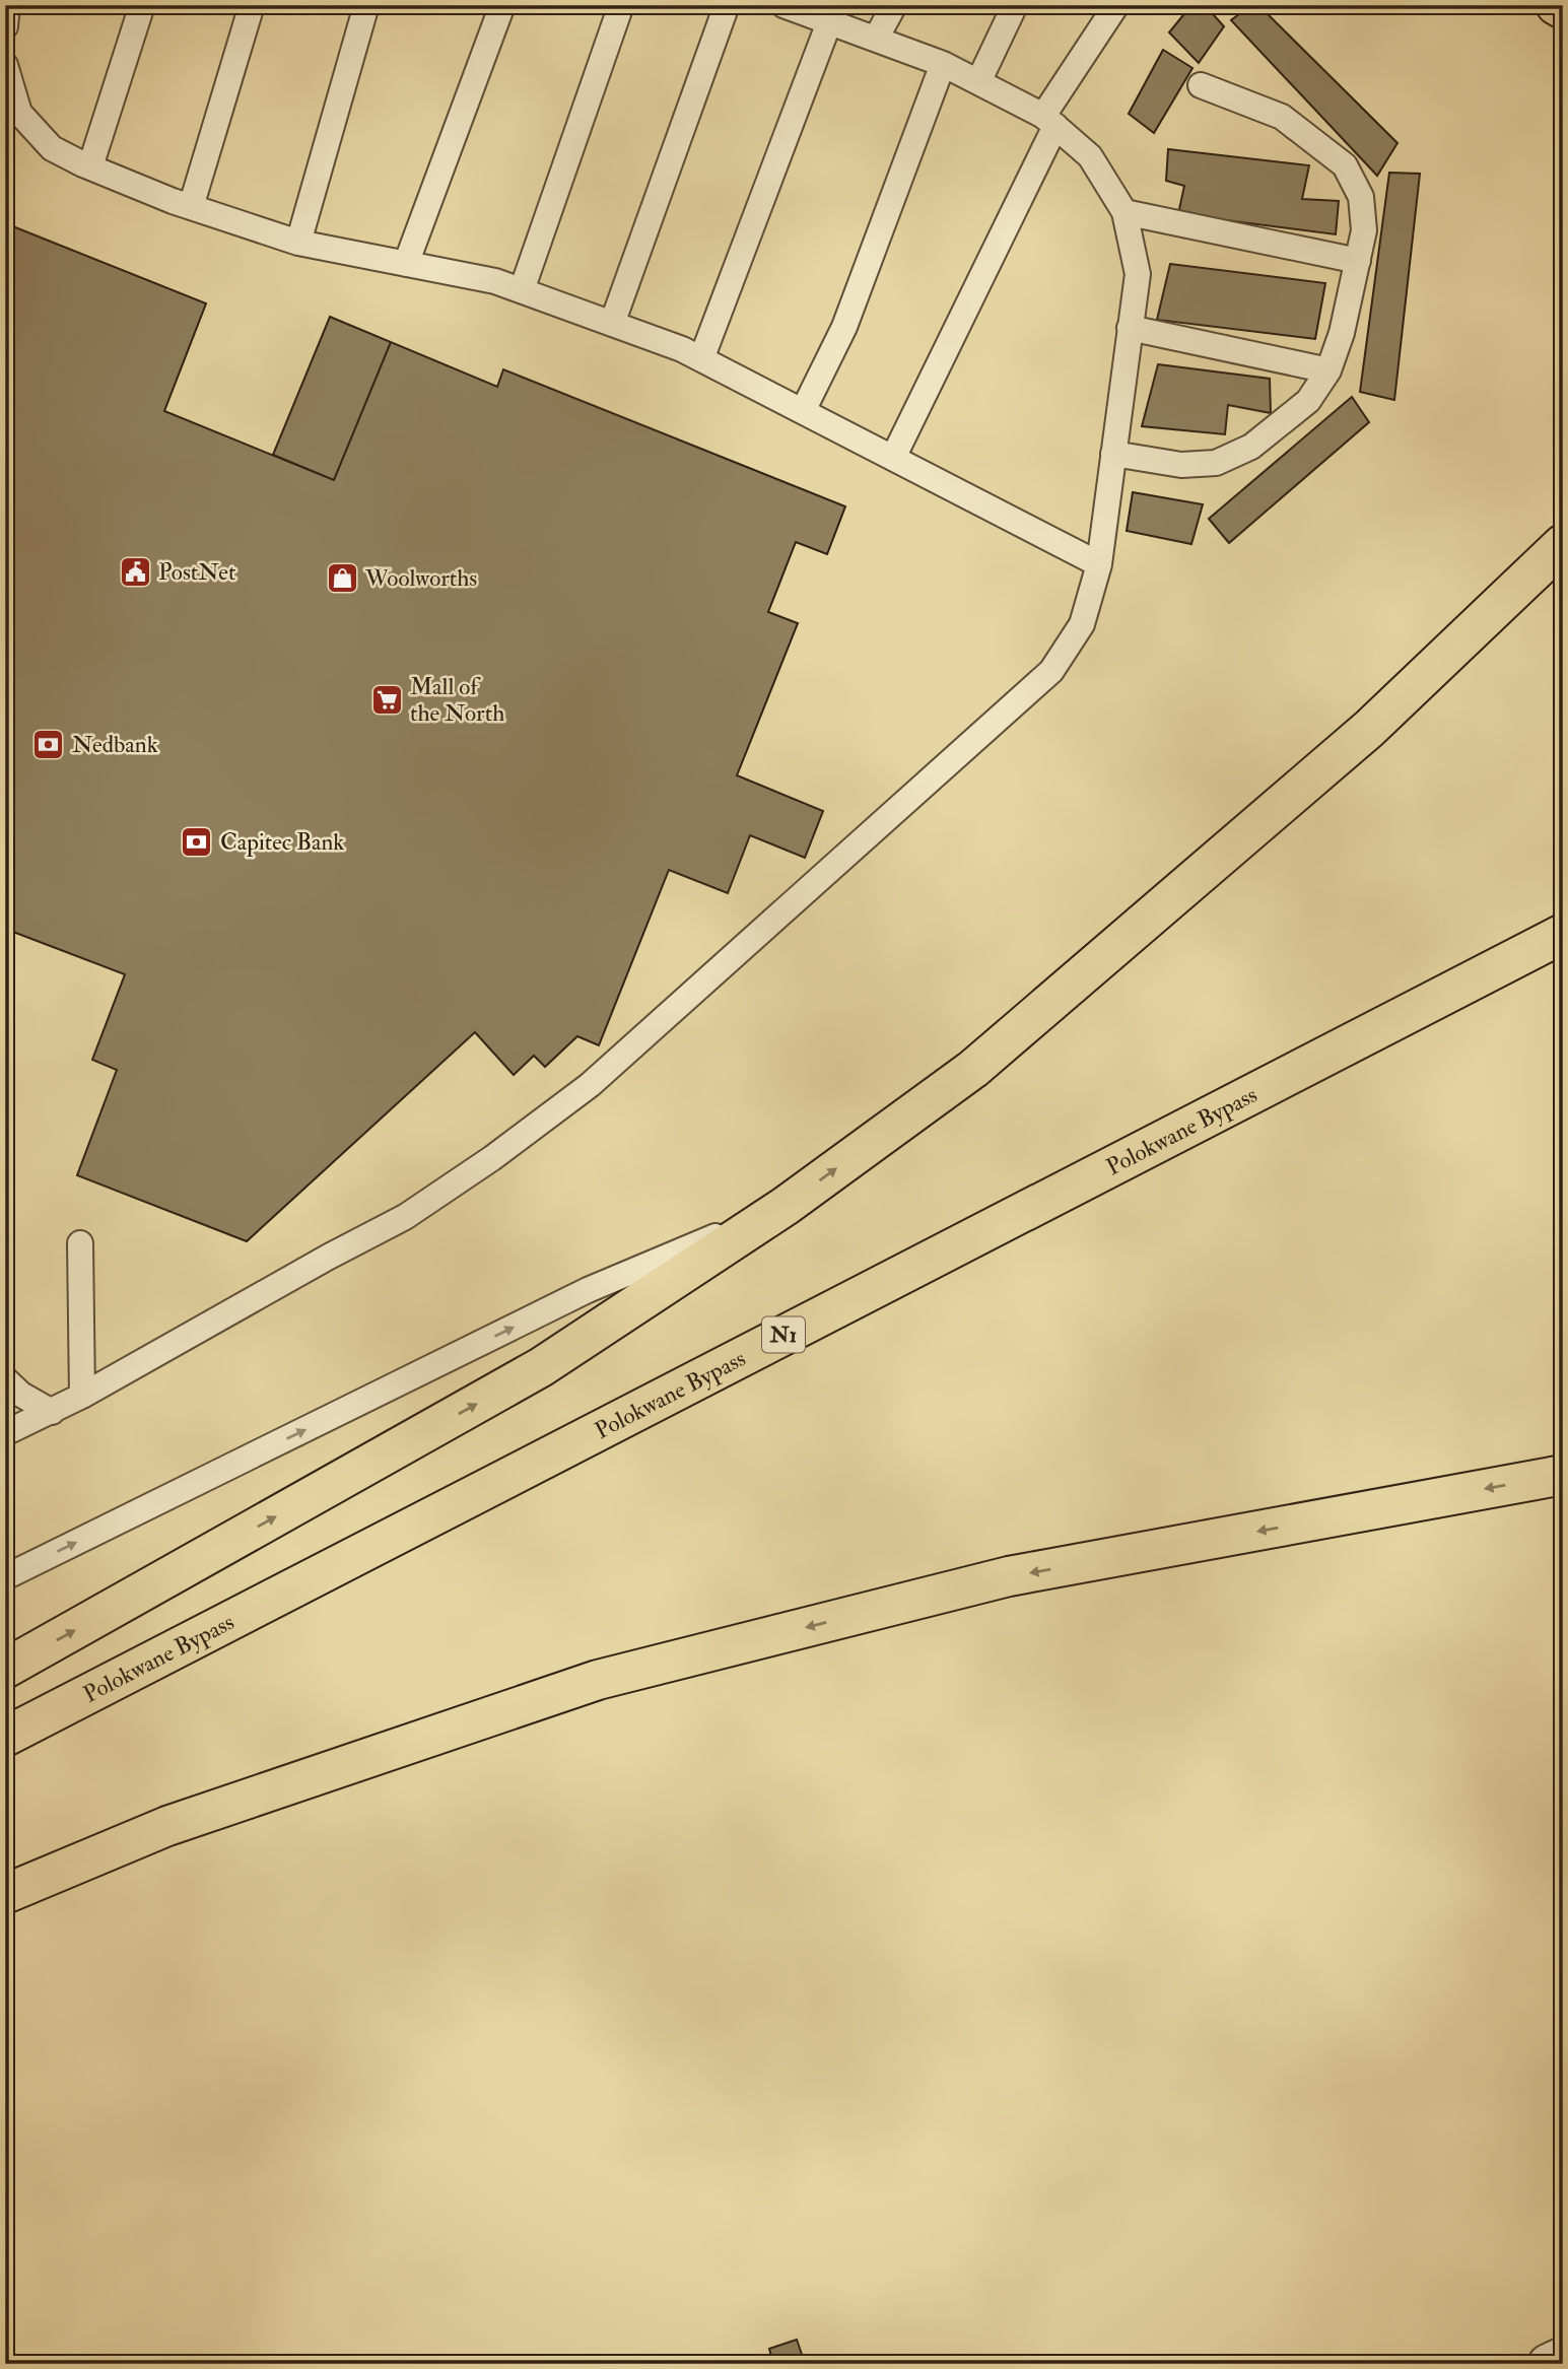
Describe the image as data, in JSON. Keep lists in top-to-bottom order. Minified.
{"streets":{"main road":["Polokwane Bypass","N1"]},"places":{"public building":["PostNet"],"shop":["Woolworths"],"supermarket":["Mall of the North"],"bank":["Nedbank","Capitec Bank"]}}
